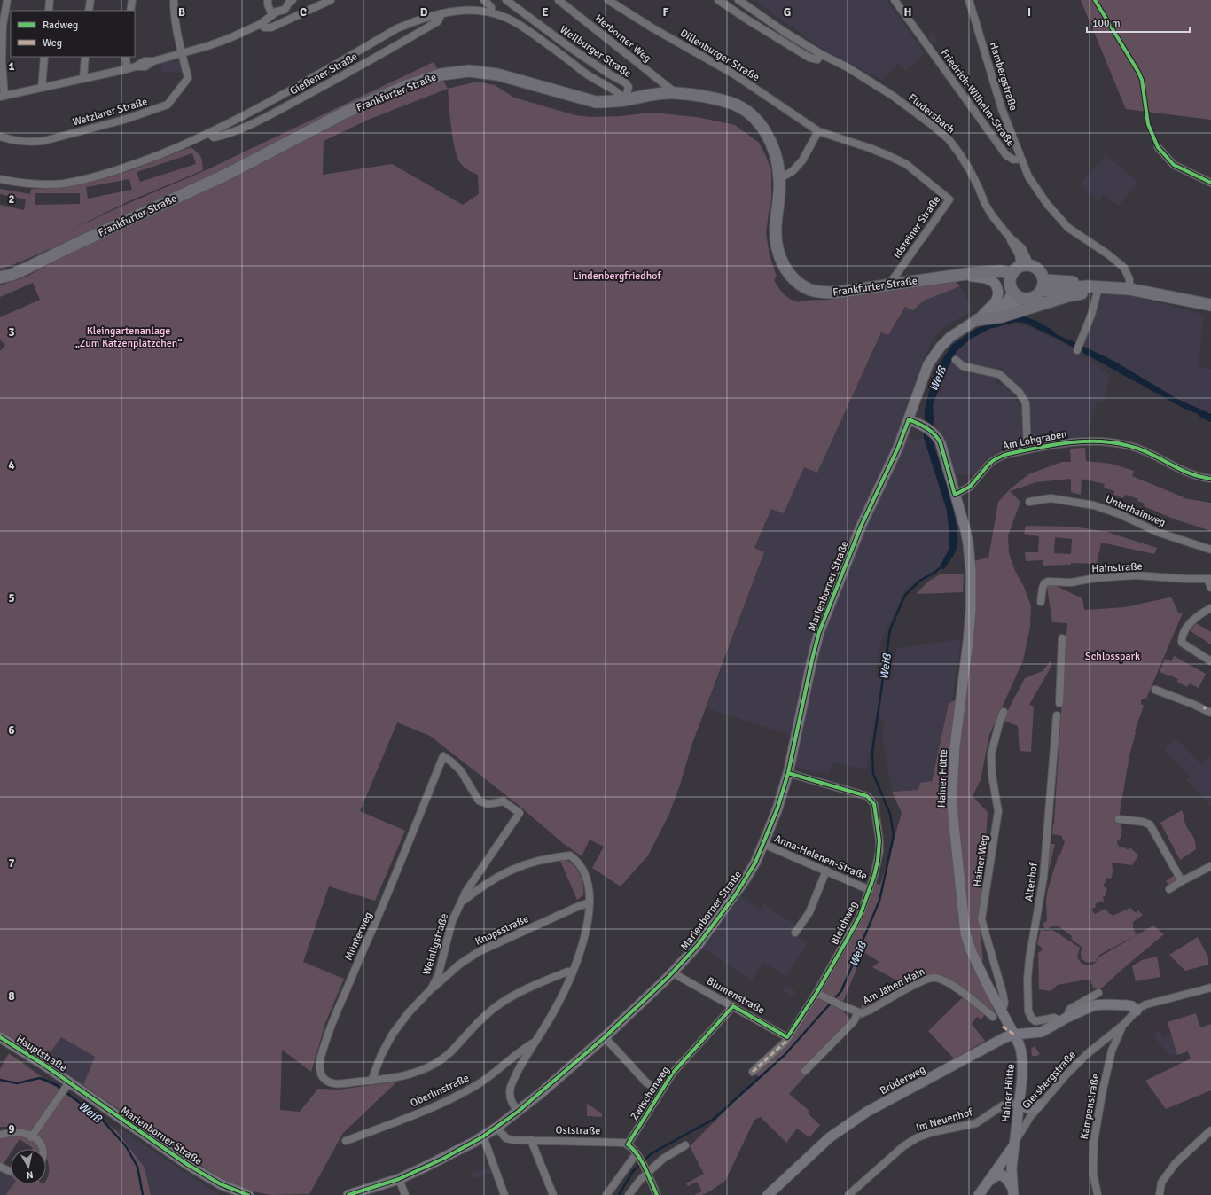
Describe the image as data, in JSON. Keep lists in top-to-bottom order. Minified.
{"streets":{"main road":["Frankfurter Straße","Marienborner Straße","Hainer Hütte","Hauptstraße","Brüderweg","Giersbergstraße"],"street":["Herborner Weg","Weilburger Straße","Dillenburger Straße","Gießener Straße","Hambergstraße","Friedrich-Wilhelm-Straße","Wetzlarer Straße","Fludersbach","Idsteiner Straße","Am Lohgraben","Unterhainweg","Hainstraße","Anna-Helenen-Straße","Hainer Weg","Altenhof","Bleichweg","Knopsstraße","Münterweg","Weinligstraße","Am Jähen Hain","Blumenstraße","Oberlinstraße","Zwischenweg","Kampenstraße","Im Neuenhof","Oststraße"]},"crossings":[["Herborner Weg","Frankfurter Straße"],["Weilburger Straße","Gießener Straße"],["Weilburger Straße","Frankfurter Straße"],["Dillenburger Straße","Idsteiner Straße"],["Gießener Straße","Frankfurter Straße"],["Hambergstraße","Friedrich-Wilhelm-Straße"],["Frankfurter Straße","Fludersbach"],["Frankfurter Straße","Idsteiner Straße"],["Frankfurter Straße","Marienborner Straße"],["Fludersbach","Marienborner Straße"],["Am Lohgraben","Hainer Hütte"],["Marienborner Straße","Hainer Hütte"],["Marienborner Straße","Anna-Helenen-Straße"],["Marienborner Straße","Bleichweg"],["Marienborner Straße","Blumenstraße"],["Marienborner Straße","Hauptstraße"],["Marienborner Straße","Oberlinstraße"],["Marienborner Straße","Oststraße"],["Hainer Hütte","Hainer Weg"],["Hainer Hütte","Brüderweg"],["Hainer Hütte","Giersbergstraße"],["Hainer Hütte","Im Neuenhof"],["Anna-Helenen-Straße","Bleichweg"],["Altenhof","Brüderweg"],["Bleichweg","Am Jähen Hain"],["Bleichweg","Blumenstraße"],["Knopsstraße","Weinligstraße"],["Knopsstraße","Oberlinstraße"],["Münterweg","Weinligstraße"],["Weinligstraße","Oberlinstraße"],["Blumenstraße","Zwischenweg"],["Giersbergstraße","Kampenstraße"],["Zwischenweg","Oststraße"]],"water":["Weiß"],"parks":["Lindenbergfriedhof","Kleingartenanlage „Zum Katzenplätzchen“","Schlosspark"],"legend":["Radweg","Weg"],"scale_bar":"100 m","north":"bottom","grid":{"columns":["B","C","D","E","F","G","H","I"],"rows":["1","2","3","4","5","6","7","8","9"]}}
